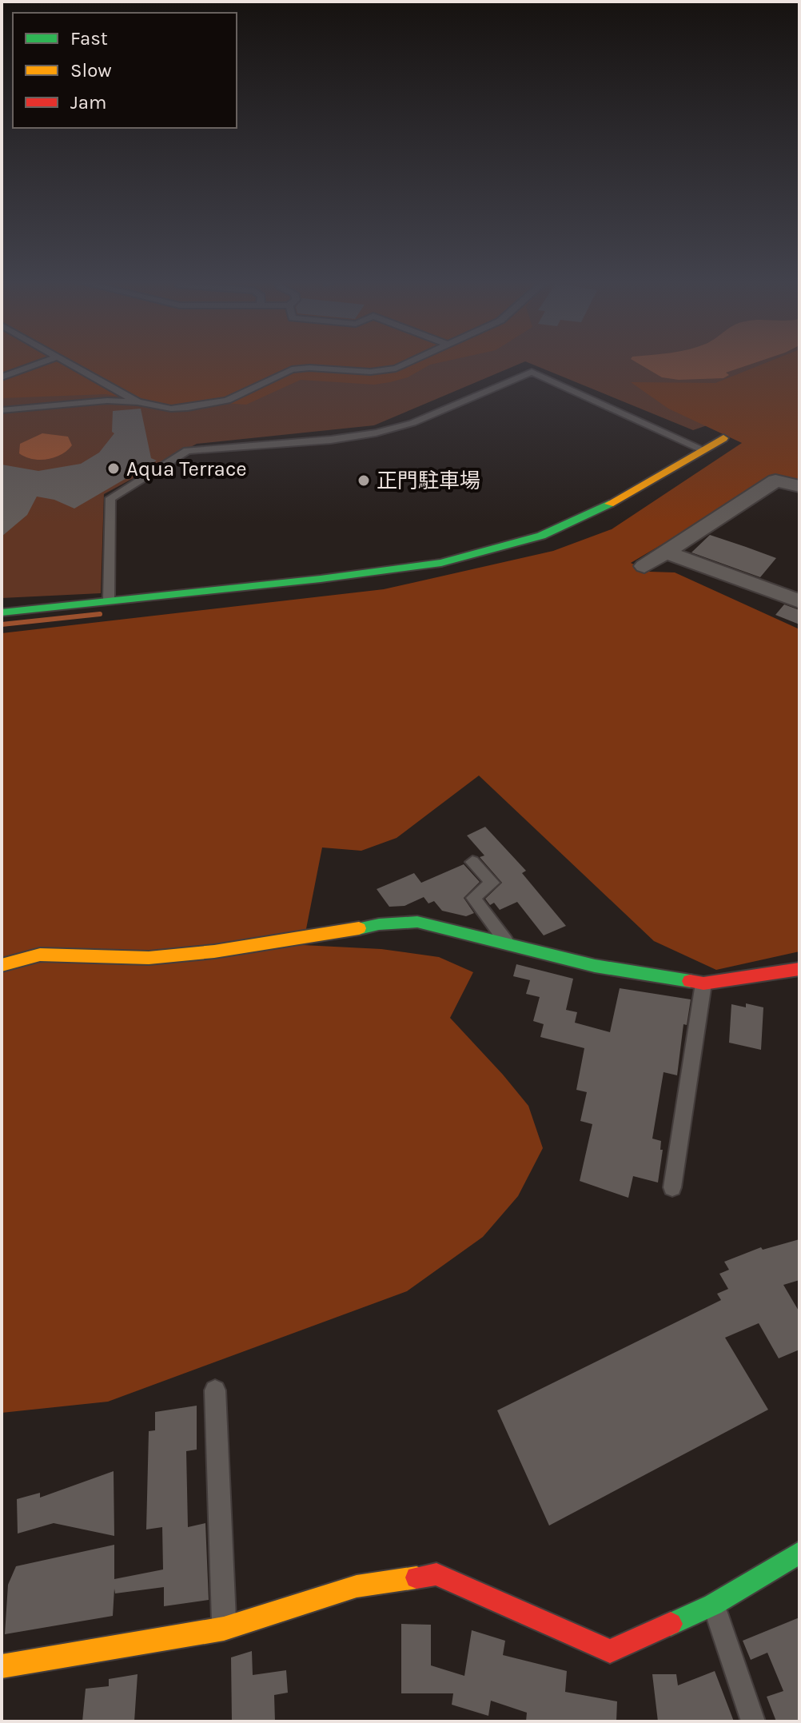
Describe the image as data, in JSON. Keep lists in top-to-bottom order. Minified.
{"places":["Aqua Terrace","正門駐車場"],"legend":["Fast","Slow","Jam"]}
